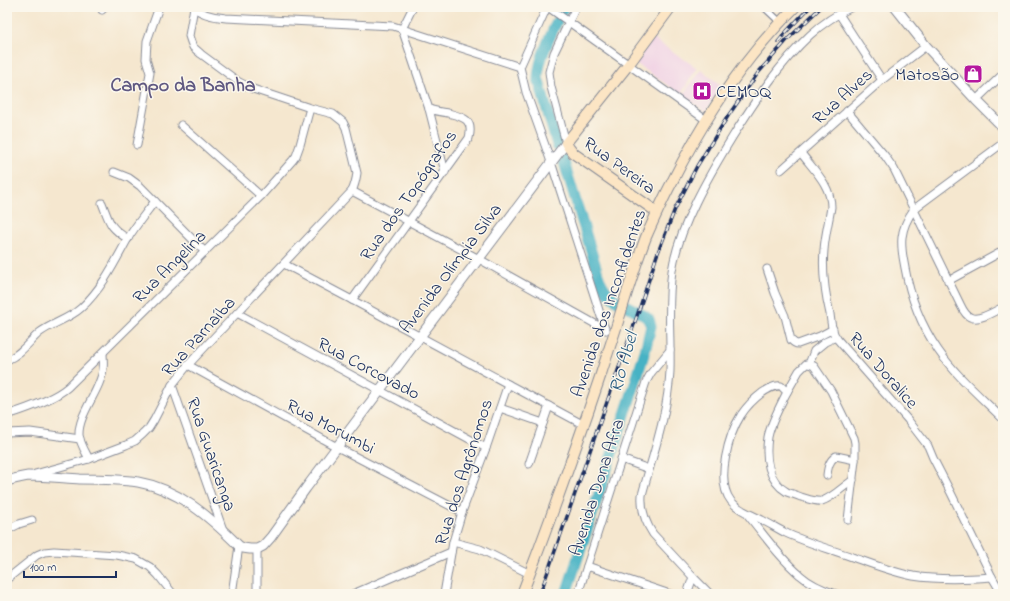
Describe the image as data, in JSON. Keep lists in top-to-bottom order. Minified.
{"streets":{"main road":["Rua Pereira","Avenida Olímpia Silva","Avenida dos Inconfidentes"],"street":["Rua Alves","Rua dos Topógrafos","Rua Angelina","Rua Parnaíba","Rua Corcovado","Rua Doralice","Rua Morumbi","Rua Guaricanga","Rua dos Agrônomos","Avenida Dona Afra"]},"crossings":[["Rua Alves","Rua Doralice"],["Rua Pereira","Avenida Olímpia Silva"],["Rua Pereira","Avenida dos Inconfidentes"],["Avenida Olímpia Silva","Rua Corcovado"],["Avenida Olímpia Silva","Rua Morumbi"],["Rua Parnaíba","Rua Corcovado"],["Rua Parnaíba","Rua Morumbi"],["Rua Parnaíba","Rua Guaricanga"],["Rua Corcovado","Rua dos Agrônomos"],["Rua Morumbi","Rua dos Agrônomos"]],"districts":["Campo da Banha"],"water":["Rio Abel"],"places":{"shop":["Matosão"],"hospital":["CEMOQ"]},"scale_bar":"100 m"}
